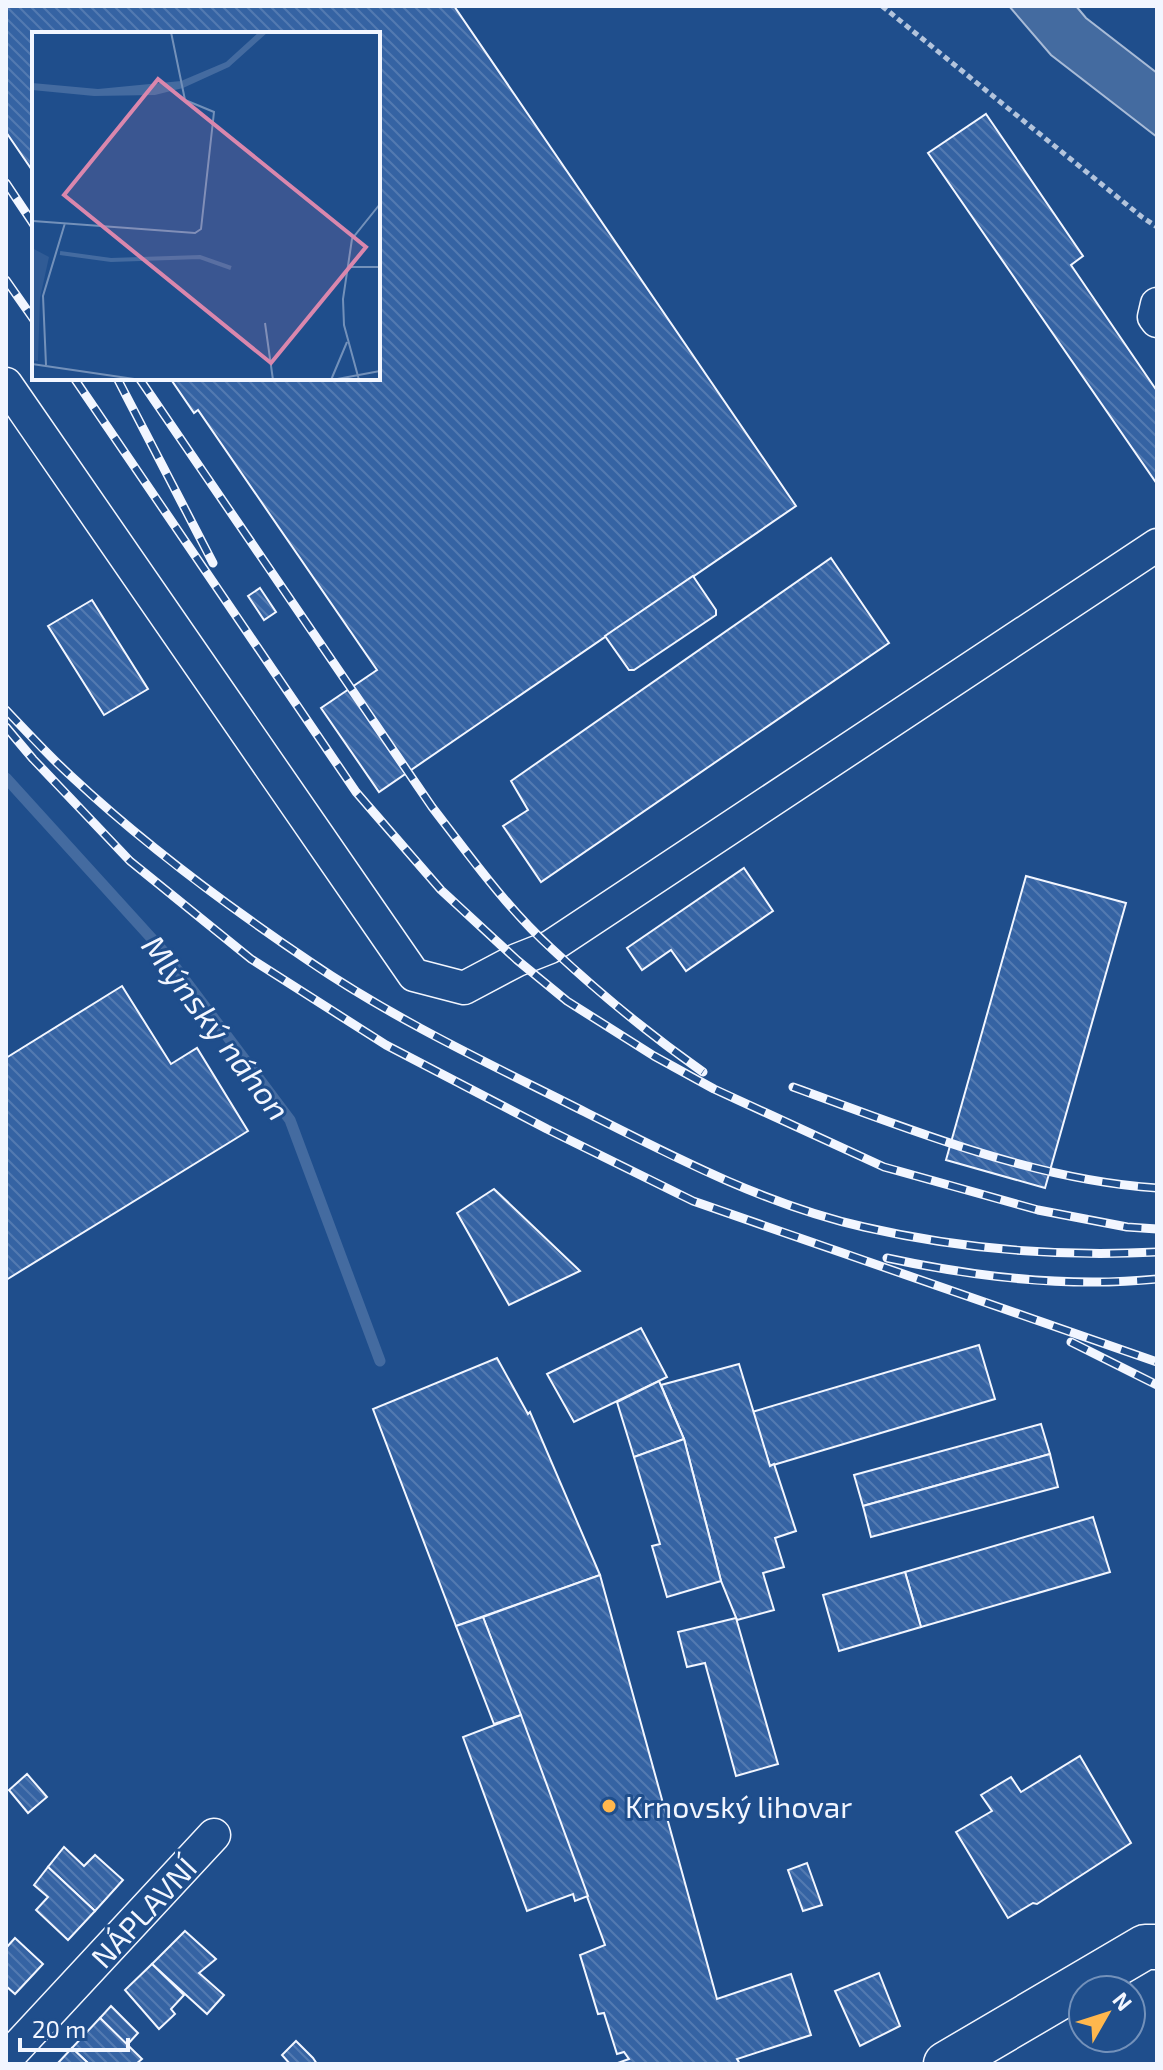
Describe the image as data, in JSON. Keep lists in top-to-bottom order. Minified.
{"streets":{"street":["NÁPLAVNÍ"]},"water":["Mlýnský náhon"],"places":["Krnovský lihovar"],"scale_bar":"20 m","north":"top right"}
